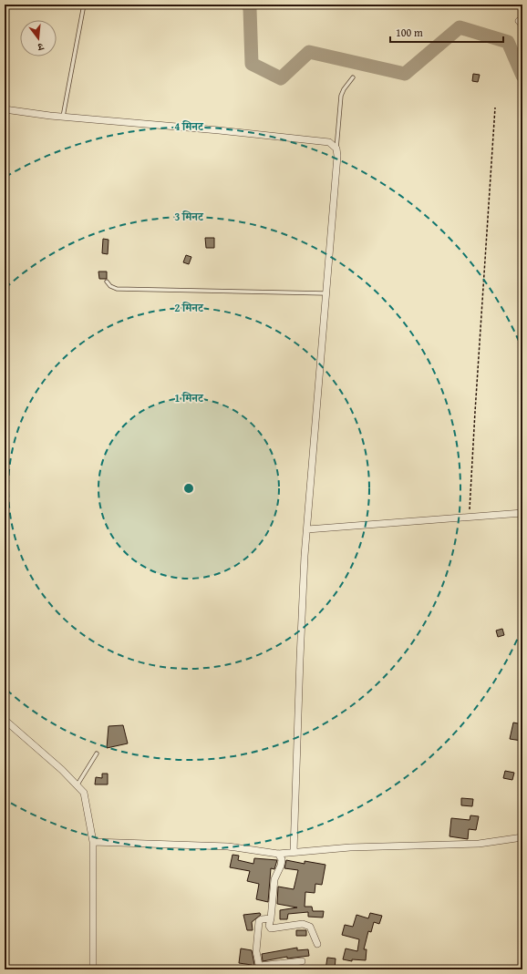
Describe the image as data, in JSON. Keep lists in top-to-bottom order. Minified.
{"scale_bar":"100 m","north":"bottom","rings":["4 मिनट","3 मिनट","2 मिनट","1 मिनट"]}
